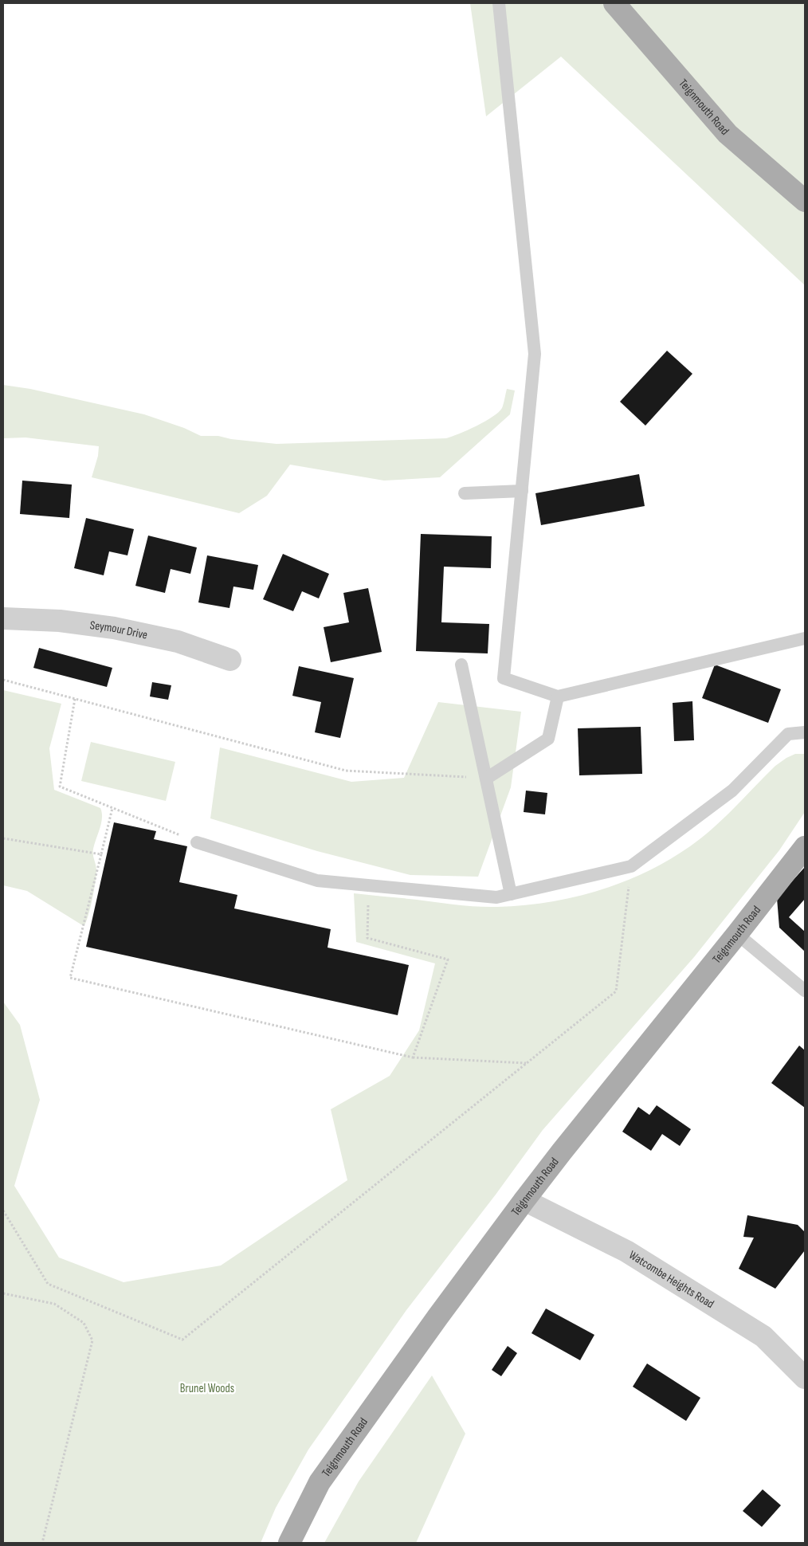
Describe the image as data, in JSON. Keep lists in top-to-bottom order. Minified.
{"streets":{"main road":["Teignmouth Road"],"street":["Seymour Drive","Watcombe Heights Road"]},"crossings":[["Teignmouth Road","Watcombe Heights Road"]],"parks":["Brunel Woods"]}
